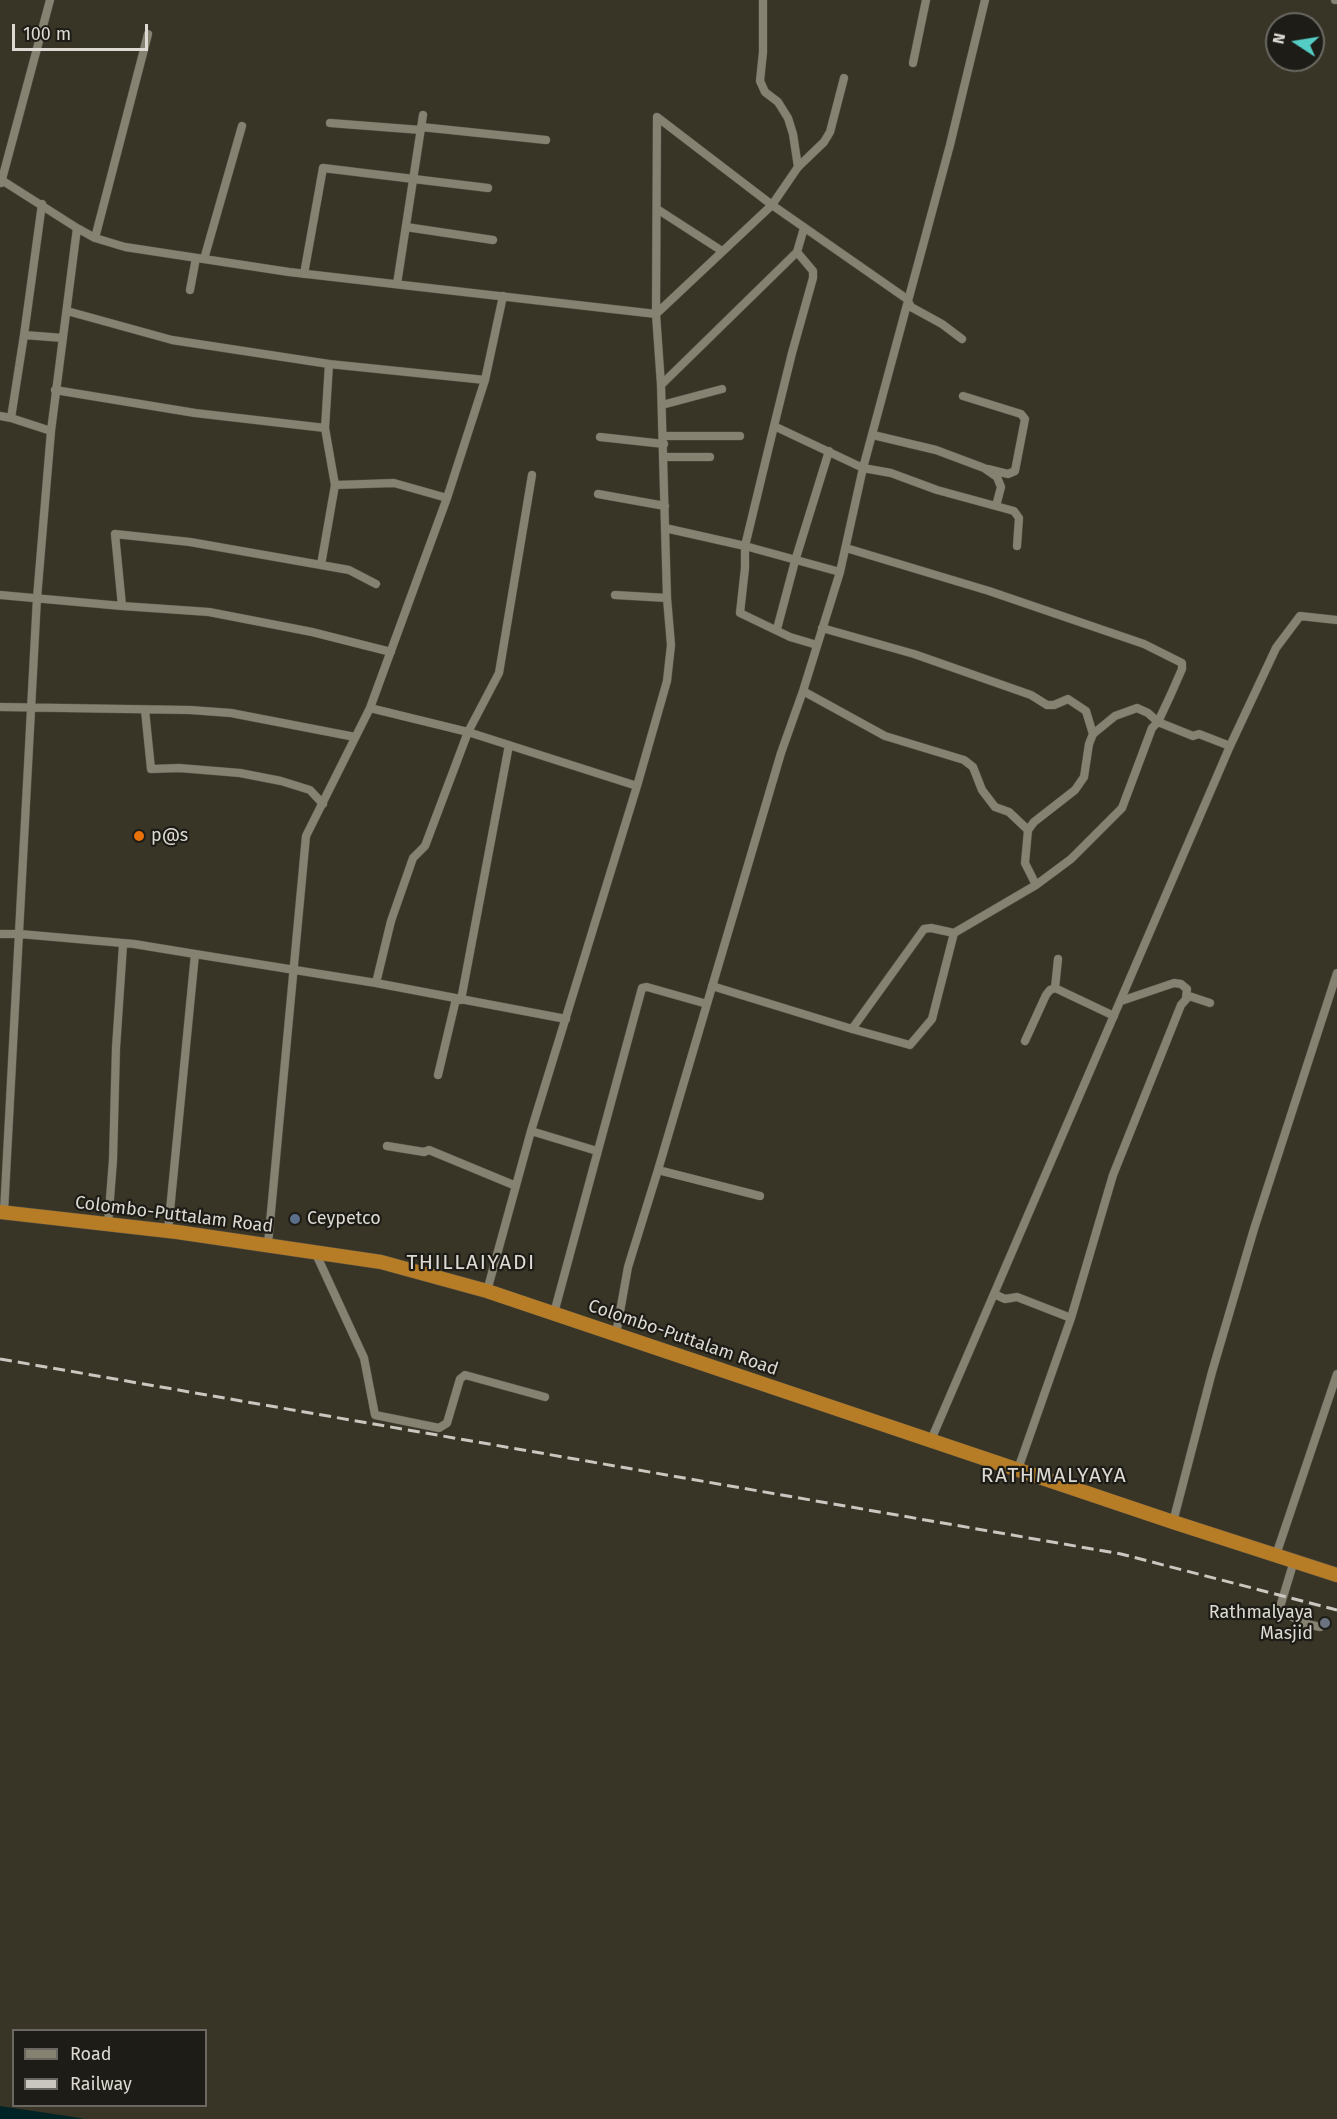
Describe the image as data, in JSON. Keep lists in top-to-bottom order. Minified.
{"streets":{"highway":["Colombo-Puttalam Road"]},"districts":["THILLAIYADI","RATHMALYAYA"],"places":["p@s","Ceypetco","Rathmalyaya Masjid"],"legend":["Road","Railway"],"scale_bar":"100 m","north":"left"}
